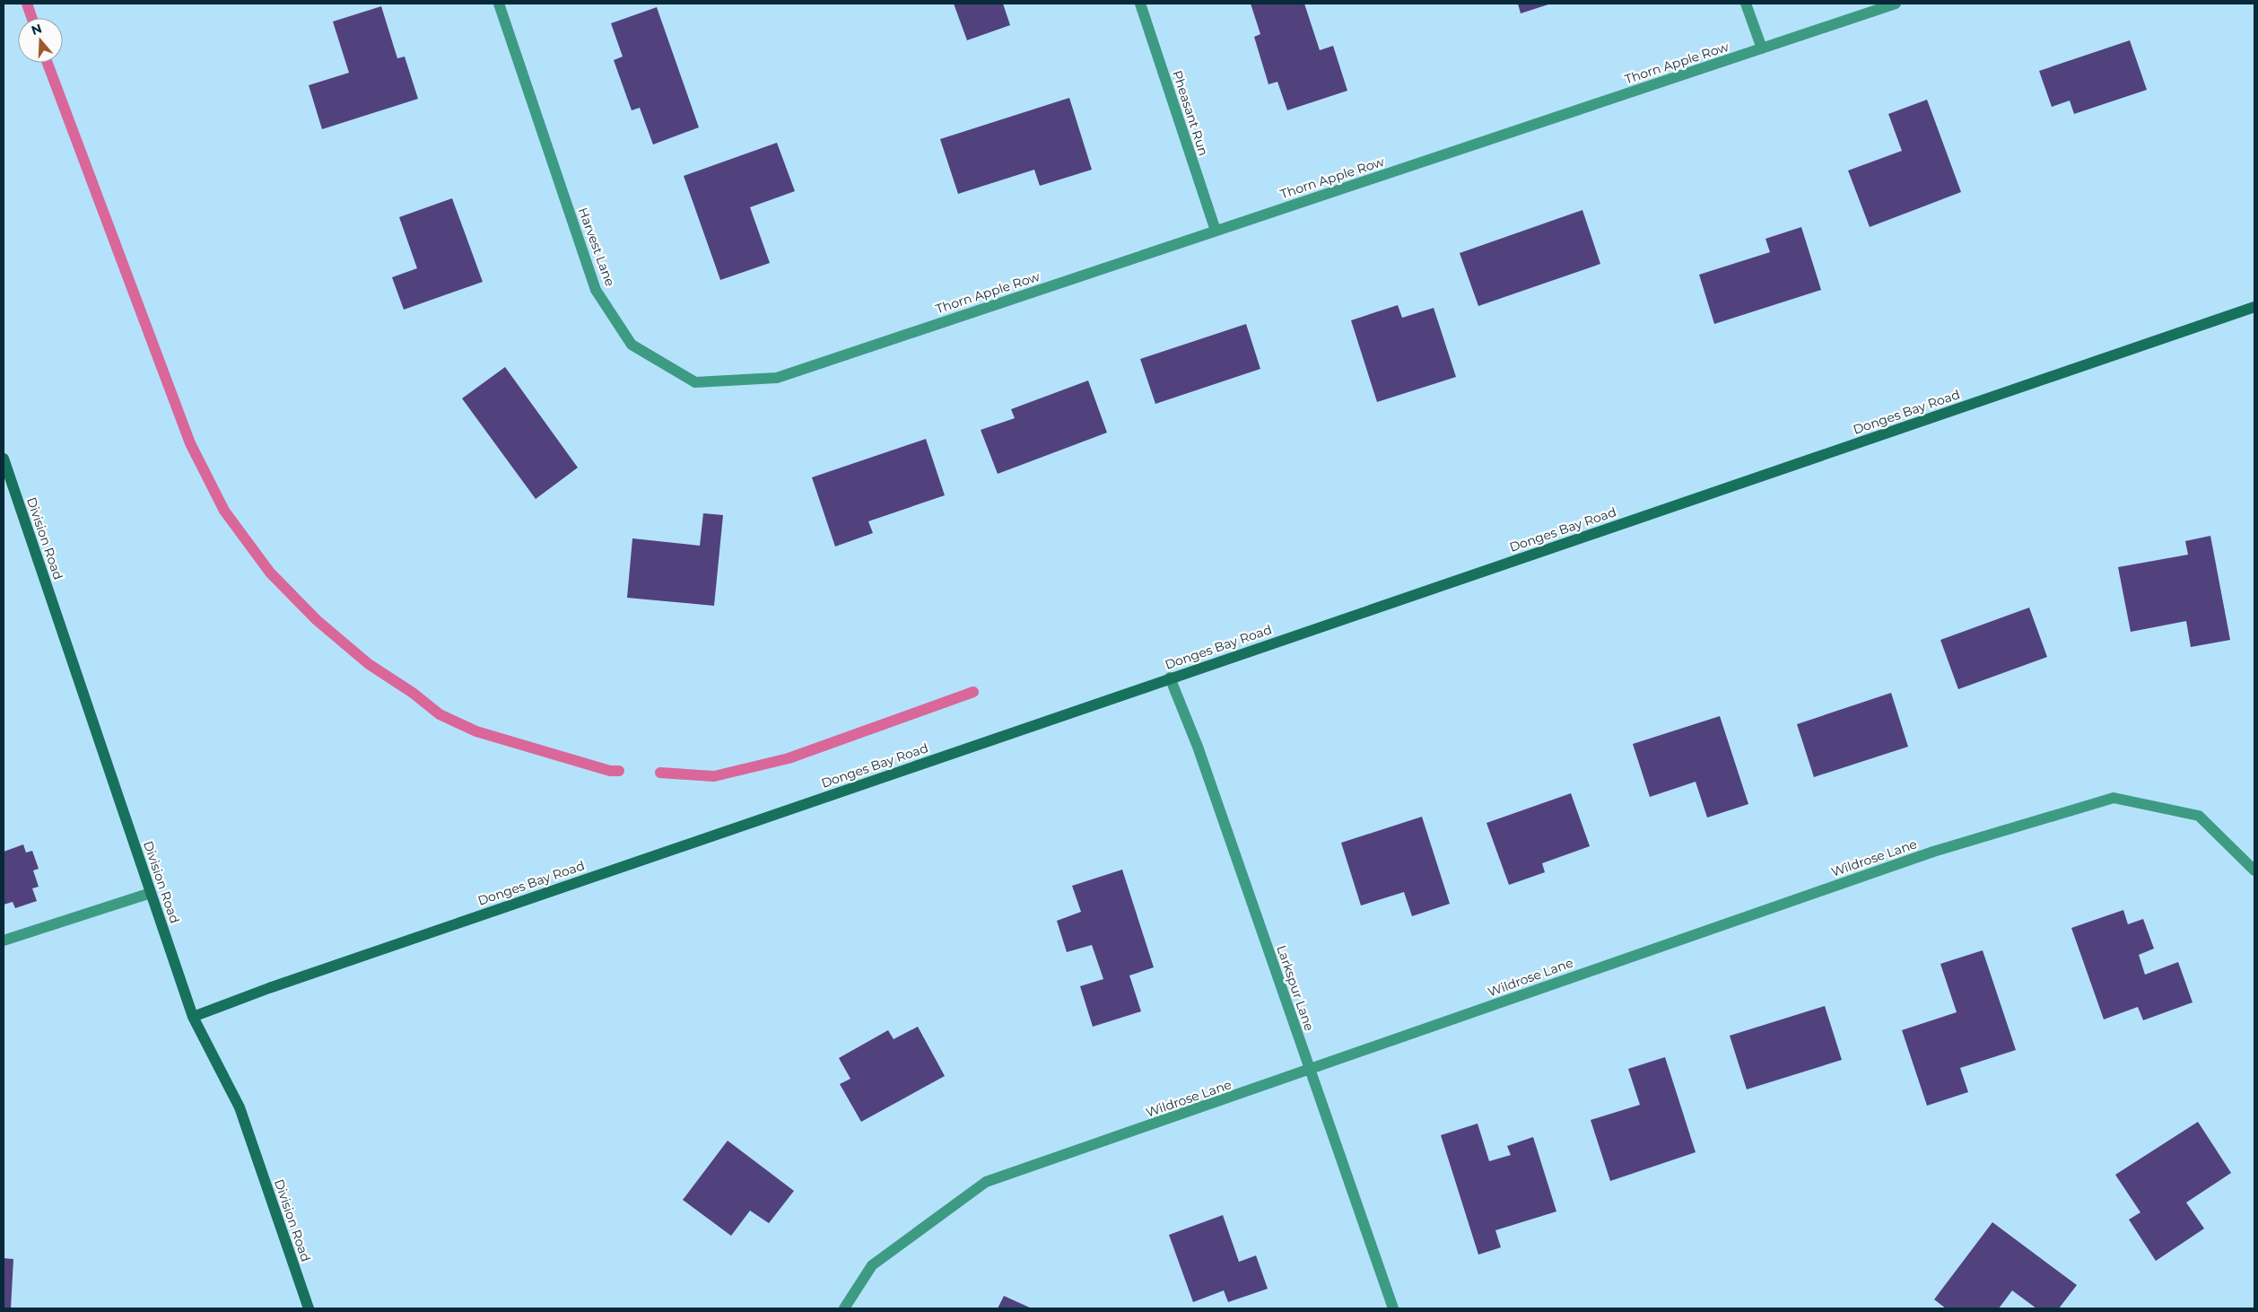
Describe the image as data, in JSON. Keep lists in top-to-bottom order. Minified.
{"streets":{"street":["Thorn Apple Row","Pheasant Run","Harvest Lane","Donges Bay Road","Division Road","Wildrose Lane","Larkspur Lane"]},"crossings":[["Thorn Apple Row","Pheasant Run"],["Thorn Apple Row","Harvest Lane"],["Donges Bay Road","Division Road"],["Donges Bay Road","Larkspur Lane"],["Wildrose Lane","Larkspur Lane"]],"north":"top"}
